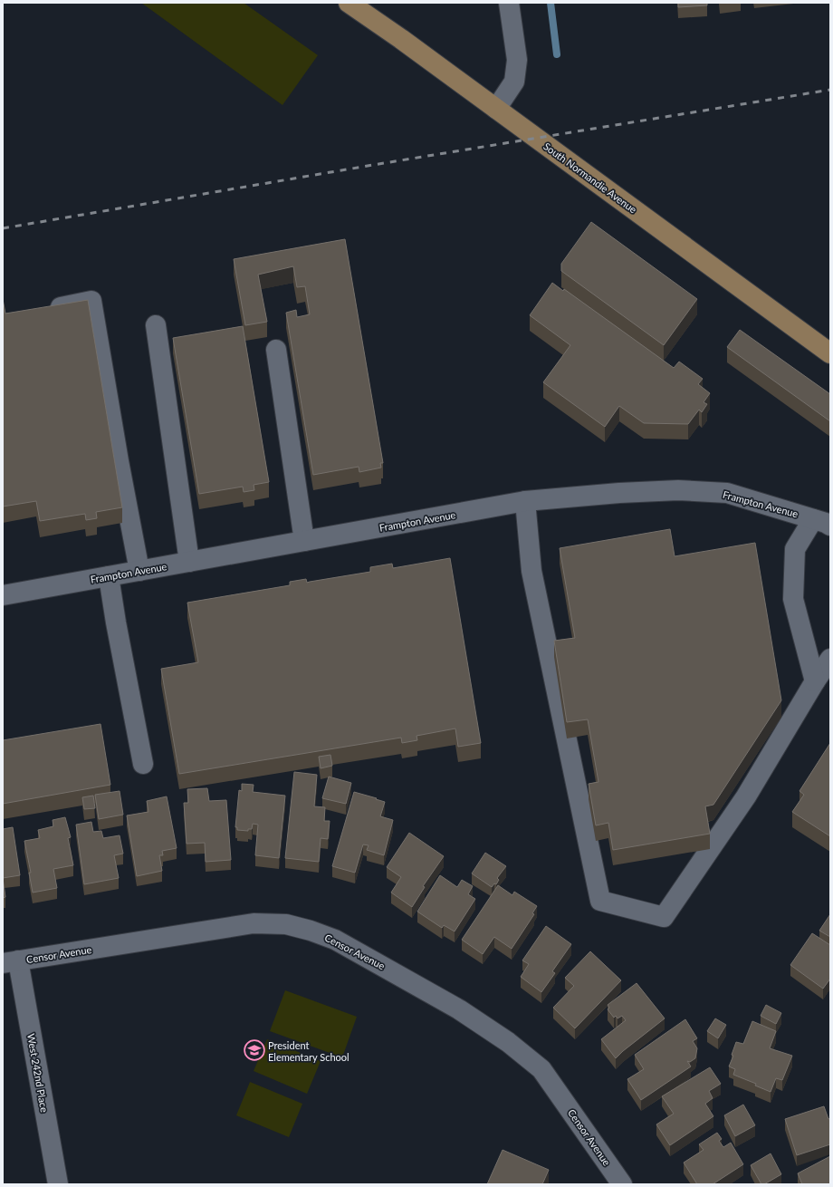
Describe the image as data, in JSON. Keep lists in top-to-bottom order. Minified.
{"streets":{"main road":["South Normandie Avenue"],"street":["Frampton Avenue","Censor Avenue","West 242nd Place"]},"crossings":[["Censor Avenue","West 242nd Place"]],"places":{"school or university":["President Elementary School"]}}
